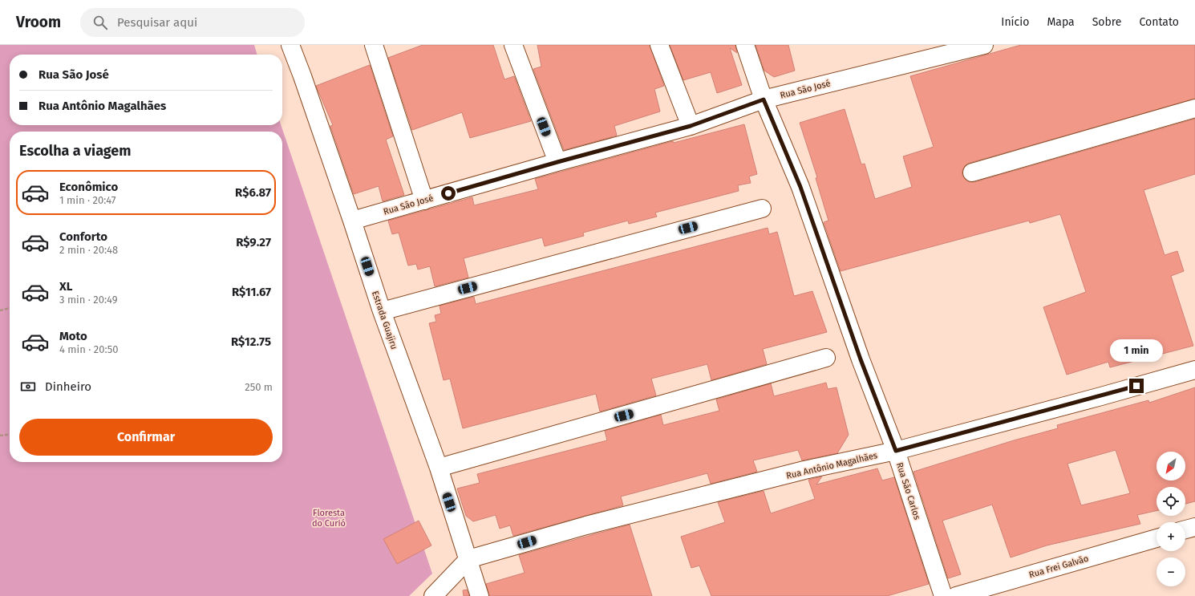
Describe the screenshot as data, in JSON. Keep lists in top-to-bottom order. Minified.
{"streets":{"street":["Rua São José","Estrada Guajiru","Rua Antônio Magalhães","Rua São Carlos","Rua Frei Galvão"]},"crossings":[["Rua São José","Estrada Guajiru"],["Rua São José","Rua São Carlos"],["Estrada Guajiru","Rua Antônio Magalhães"],["Rua Antônio Magalhães","Rua São Carlos"]],"parks":["Floresta do Curió"],"north":"bottom left","page":{"header":"Vroom","search":"Pesquisar aqui","nav":["Início","Mapa","Sobre","Contato"],"banner":["Rua São José","Rua Antônio Magalhães"],"heading":"Escolha a viagem","list":[{"name":"Econômico","note":"1 min · 20:47","value":"R$6.87"},{"name":"Conforto","note":"2 min · 20:48","value":"R$9.27"},{"name":"XL","note":"3 min · 20:49","value":"R$11.67"},{"name":"Moto","note":"4 min · 20:50","value":"R$12.75"}],"bubble":"1 min","pay":["Dinheiro","250 m"],"buttons":"Confirmar","map_buttons":["+","−"]}}
